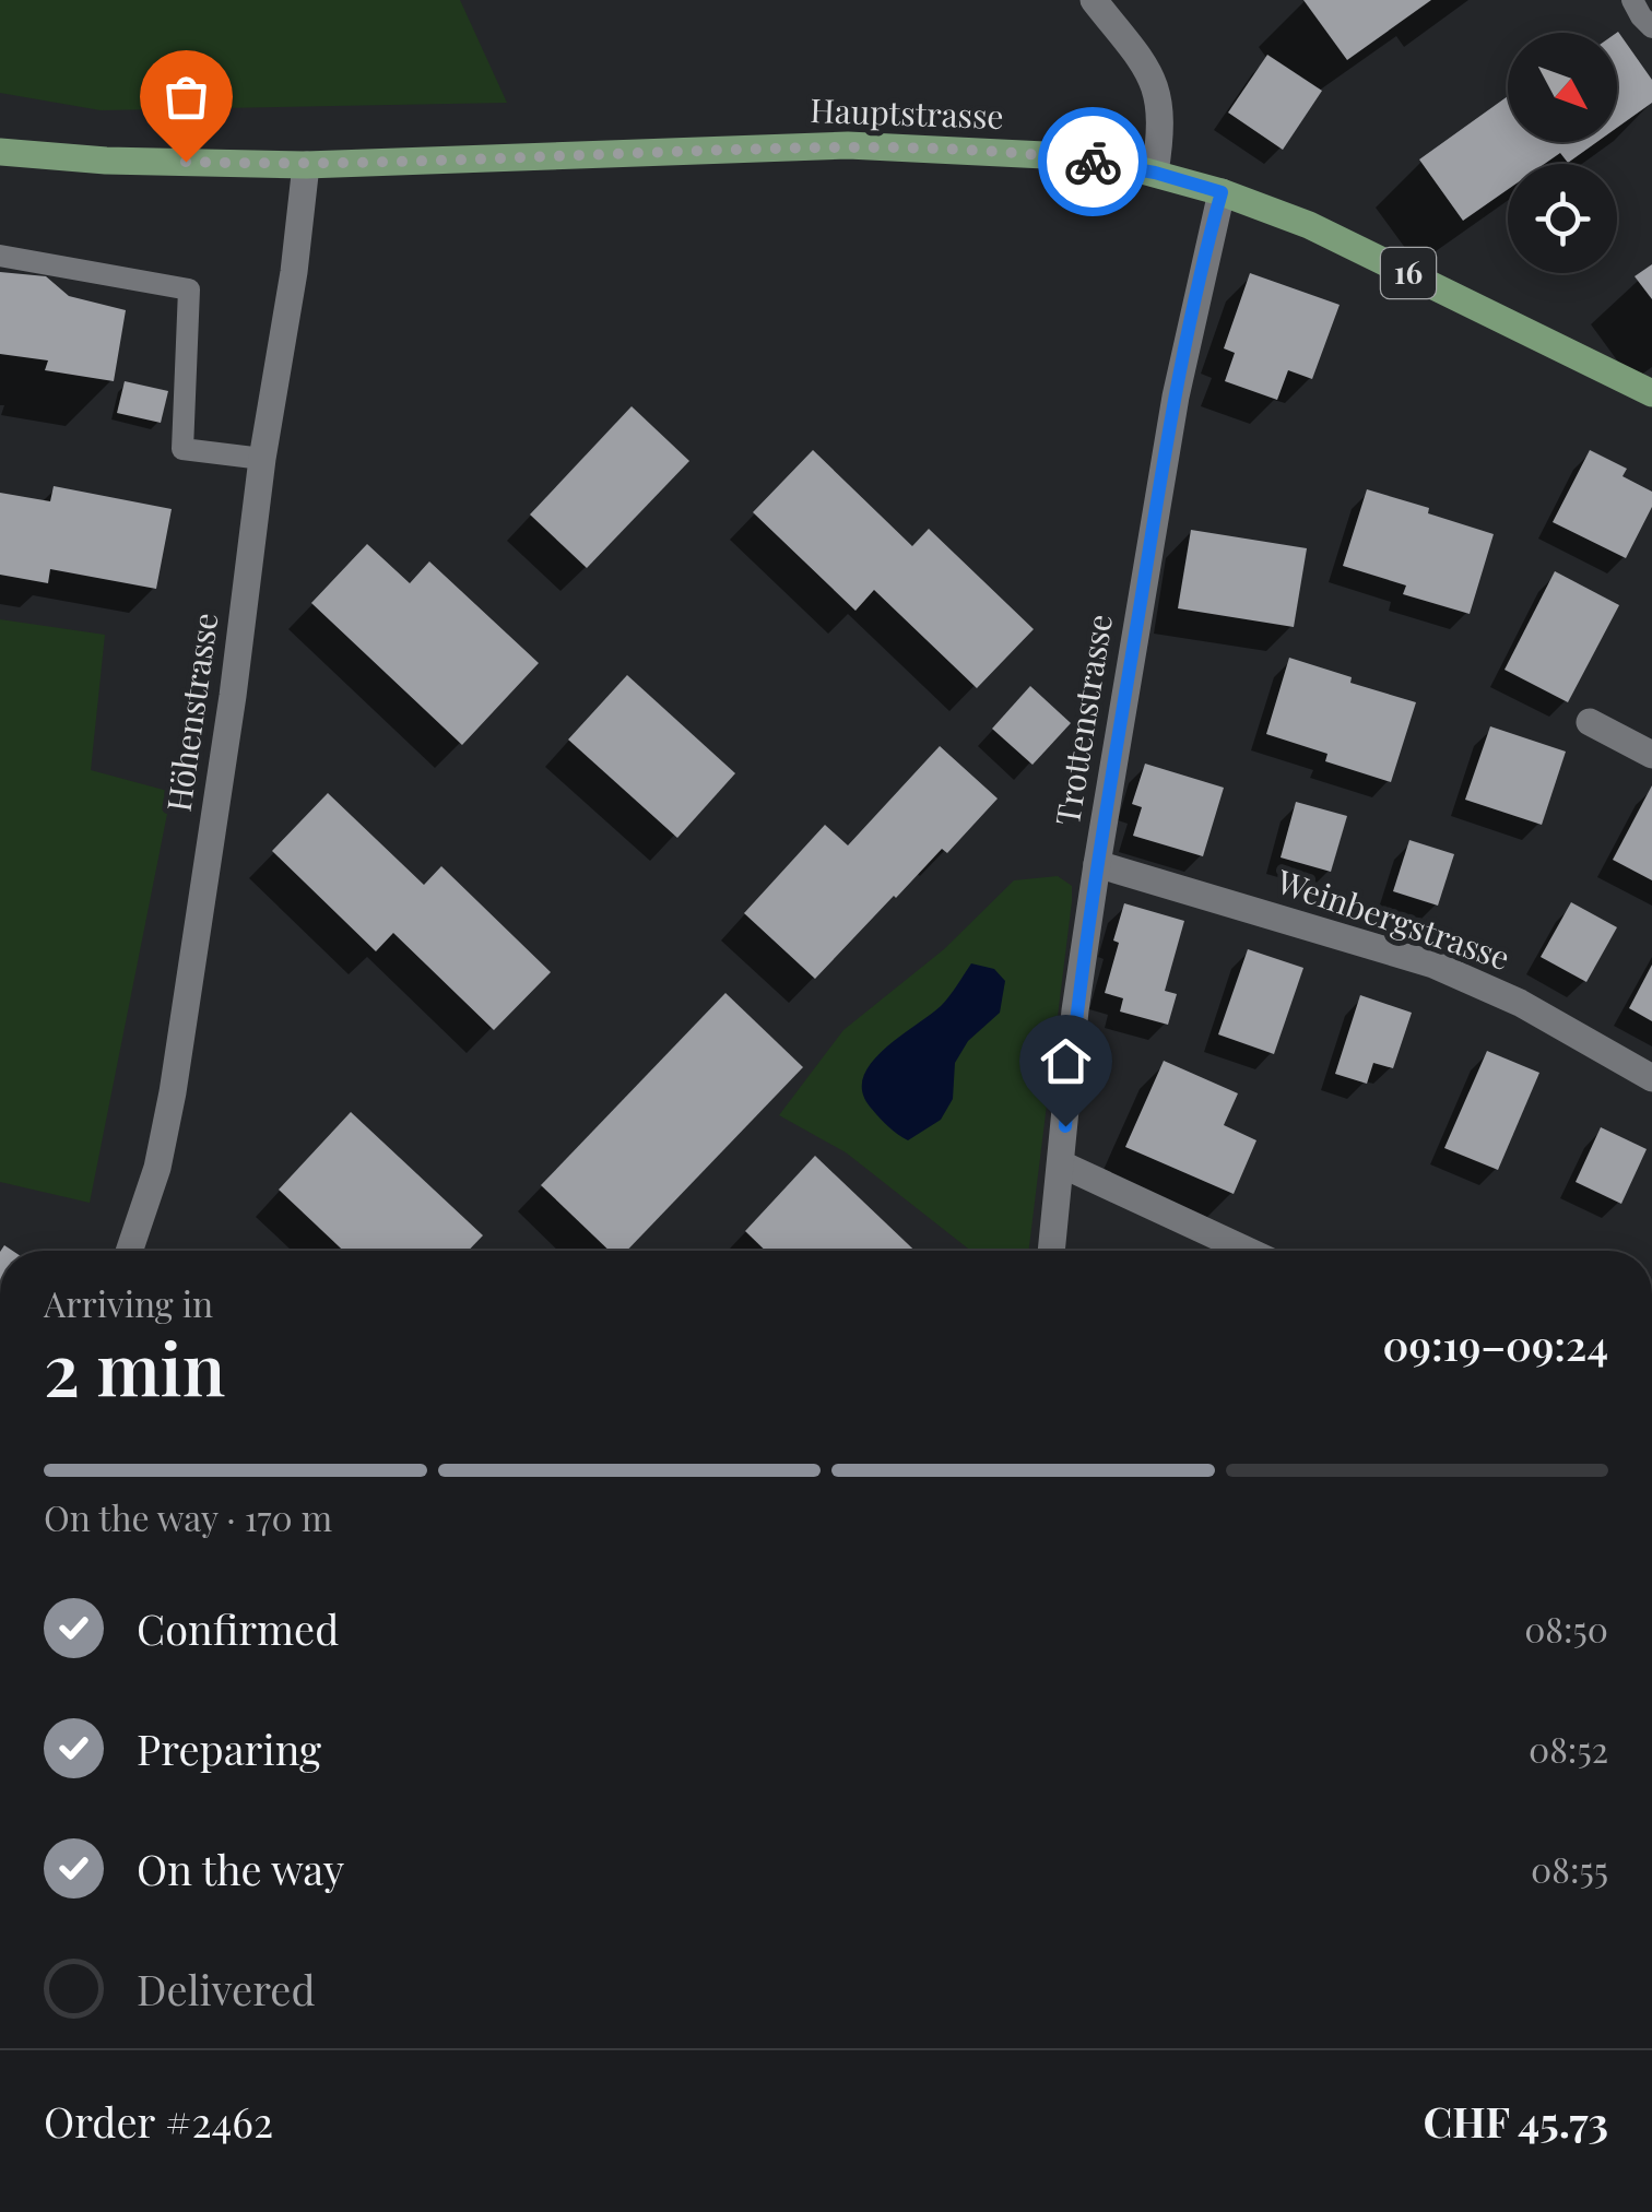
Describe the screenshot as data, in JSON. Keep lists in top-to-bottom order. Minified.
{"streets":{"main road":["Hauptstrasse","16"],"street":["Höhenstrasse","Trottenstrasse","Weinbergstrasse"]},"crossings":[["Hauptstrasse","16"],["Hauptstrasse","Höhenstrasse"],["Hauptstrasse","Trottenstrasse"],["16","Höhenstrasse"],["Trottenstrasse","Weinbergstrasse"]],"north":"bottom right","page":{"heading":["2 min","Arriving in","09:19–09:24"],"panel":["Order #2462","CHF 45.73"],"bar":"On the way · 170 m","list":[["Confirmed","08:50"],["Preparing","08:52"],["On the way","08:55"],"Delivered"]}}
